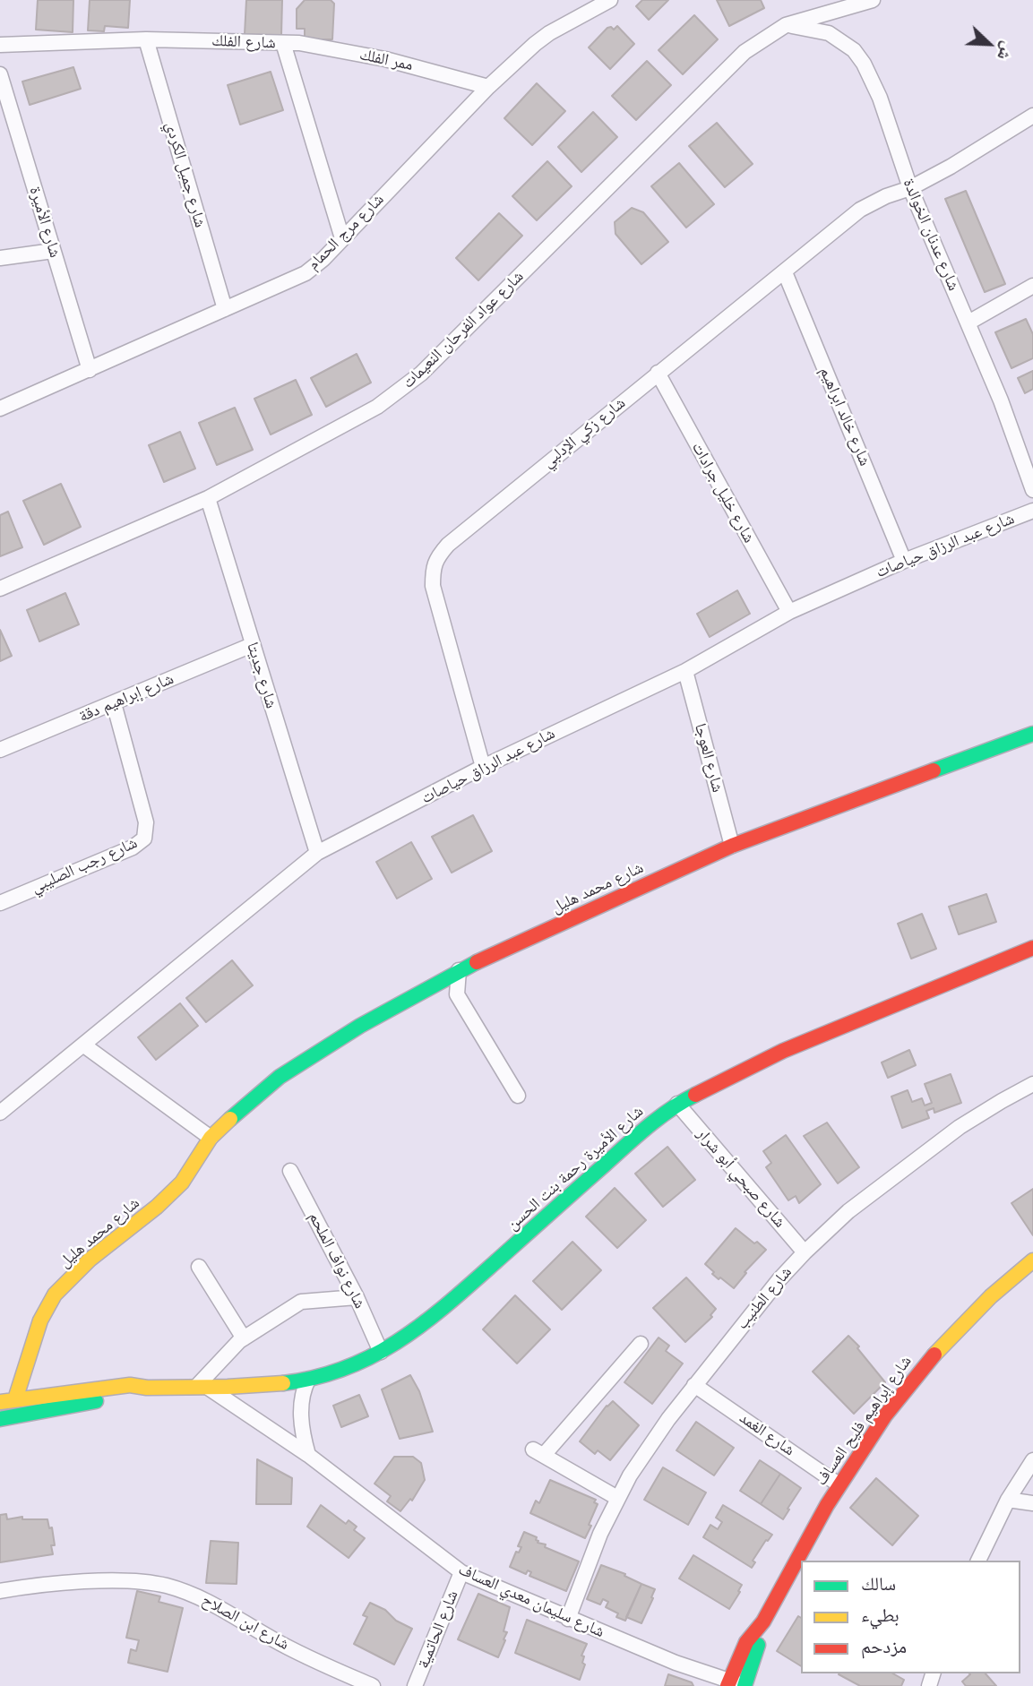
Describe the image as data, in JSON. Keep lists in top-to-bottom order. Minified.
{"streets":{"street":["شارع الفلك","ممر الفلك","شارع جميل الكردي","شارع الأميرة","شارع مرج الحمام","شارع عدنان الخوالدة","شارع عواد الفرحان النعيمات","شارع خالد ابراهيم","شارع زكي الإدلبي","شارع خليل جرادات","شارع عبد الرزاق حياصات","شارع جديتا","شارع إبراهيم دقة","شارع العوجا","شارع رجب الصليبي","شارع محمد هليل","شارع الأميرة رحمة بنت الحسن","شارع صبحي أبو شرار","شارع نواف الملحم","شارع الطنيب","شارع إبراهيم فليح العساف","شارع الغمد","شارع سليمان معدي العساف","شارع ابن الصلاح","شارع الحاتمية"]},"crossings":[["شارع الفلك","ممر الفلك"],["شارع الفلك","شارع جميل الكردي"],["شارع الفلك","شارع مرج الحمام"],["ممر الفلك","شارع مرج الحمام"],["شارع جميل الكردي","شارع مرج الحمام"],["شارع الأميرة","شارع مرج الحمام"],["شارع عدنان الخوالدة","شارع عواد الفرحان النعيمات"],["شارع عدنان الخوالدة","شارع زكي الإدلبي"],["شارع عواد الفرحان النعيمات","شارع جديتا"],["شارع خالد ابراهيم","شارع زكي الإدلبي"],["شارع خالد ابراهيم","شارع عبد الرزاق حياصات"],["شارع زكي الإدلبي","شارع خليل جرادات"],["شارع زكي الإدلبي","شارع عبد الرزاق حياصات"],["شارع خليل جرادات","شارع عبد الرزاق حياصات"],["شارع عبد الرزاق حياصات","شارع جديتا"],["شارع عبد الرزاق حياصات","شارع العوجا"],["شارع جديتا","شارع إبراهيم دقة"],["شارع إبراهيم دقة","شارع رجب الصليبي"],["شارع العوجا","شارع محمد هليل"],["شارع محمد هليل","شارع الأميرة رحمة بنت الحسن"],["شارع الأميرة رحمة بنت الحسن","شارع صبحي أبو شرار"],["شارع الأميرة رحمة بنت الحسن","شارع نواف الملحم"],["شارع الأميرة رحمة بنت الحسن","شارع سليمان معدي العساف"],["شارع صبحي أبو شرار","شارع الطنيب"],["شارع الطنيب","شارع الغمد"],["شارع الطنيب","شارع سليمان معدي العساف"],["شارع إبراهيم فليح العساف","شارع الغمد"],["شارع إبراهيم فليح العساف","شارع سليمان معدي العساف"],["شارع سليمان معدي العساف","شارع الحاتمية"]],"legend":["سالك","بطيء","مزدحم"],"north":"bottom right"}
